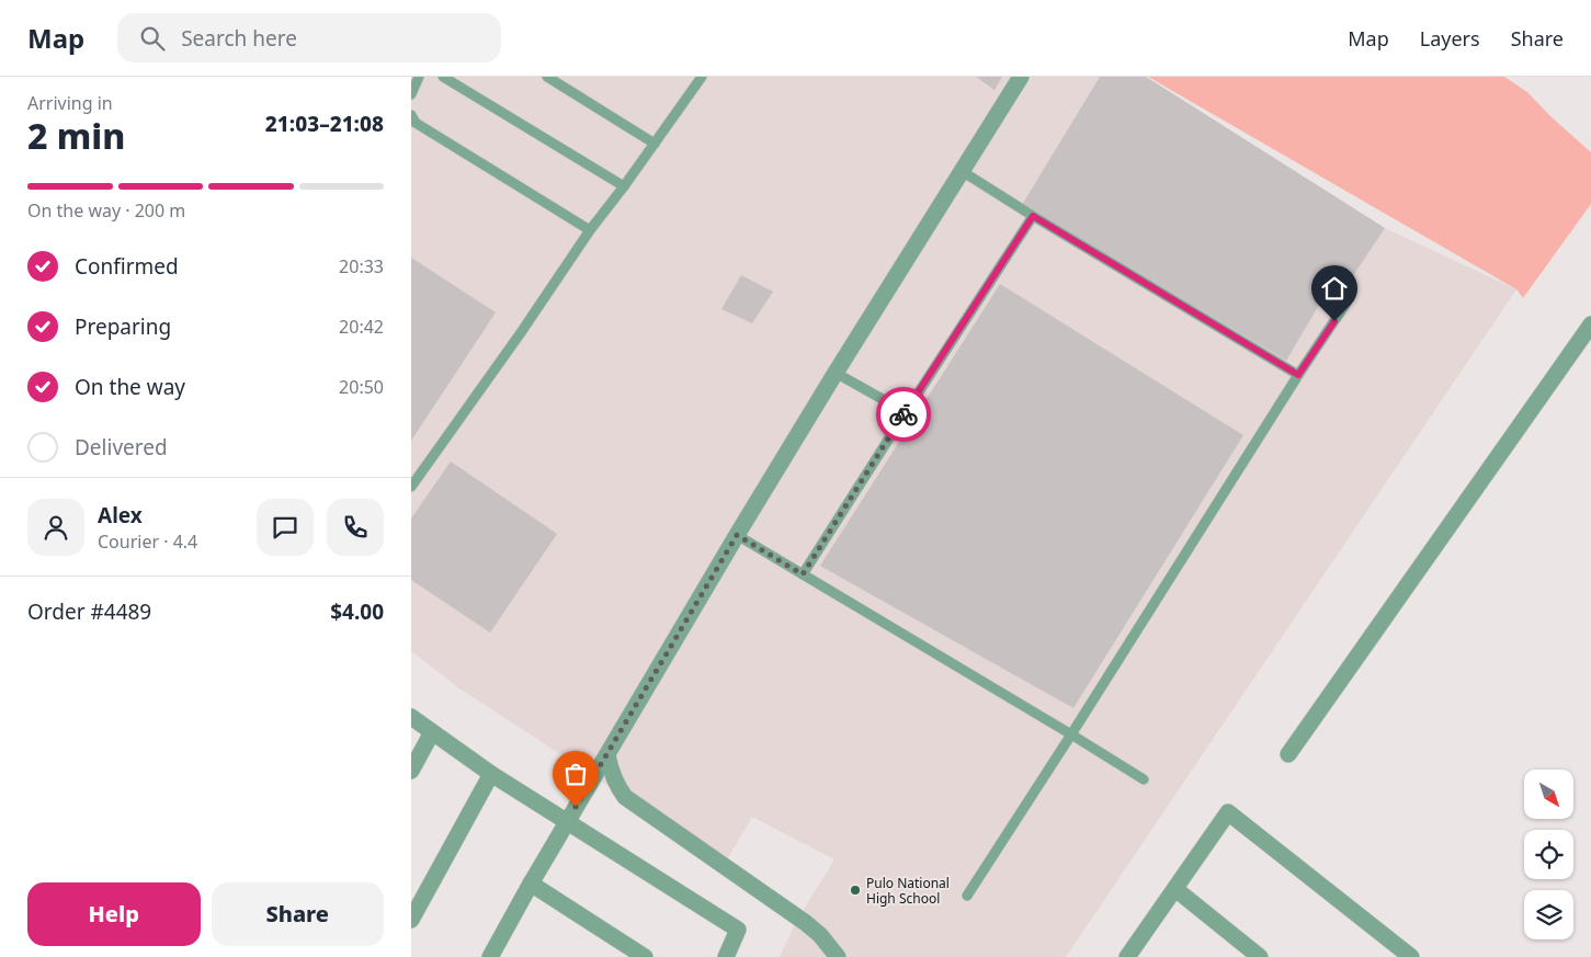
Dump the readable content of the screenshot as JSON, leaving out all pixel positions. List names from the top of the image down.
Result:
{
  "places": ["Pulo National High School"],
  "north": "bottom right",
  "page": {
    "header": "Map",
    "search": "Search here",
    "nav": ["Map", "Layers", "Share"],
    "heading": ["2 min", "Arriving in", "21:03–21:08"],
    "panel": [
      "Alex",
      "Courier · 4.4",
      "Order #4489",
      "$4.00"
    ],
    "bar": "On the way · 200 m",
    "list": [
      ["Confirmed", "20:33"],
      ["Preparing", "20:42"],
      ["On the way", "20:50"],
      "Delivered"
    ],
    "buttons": ["Help", "Share"]
  }
}
